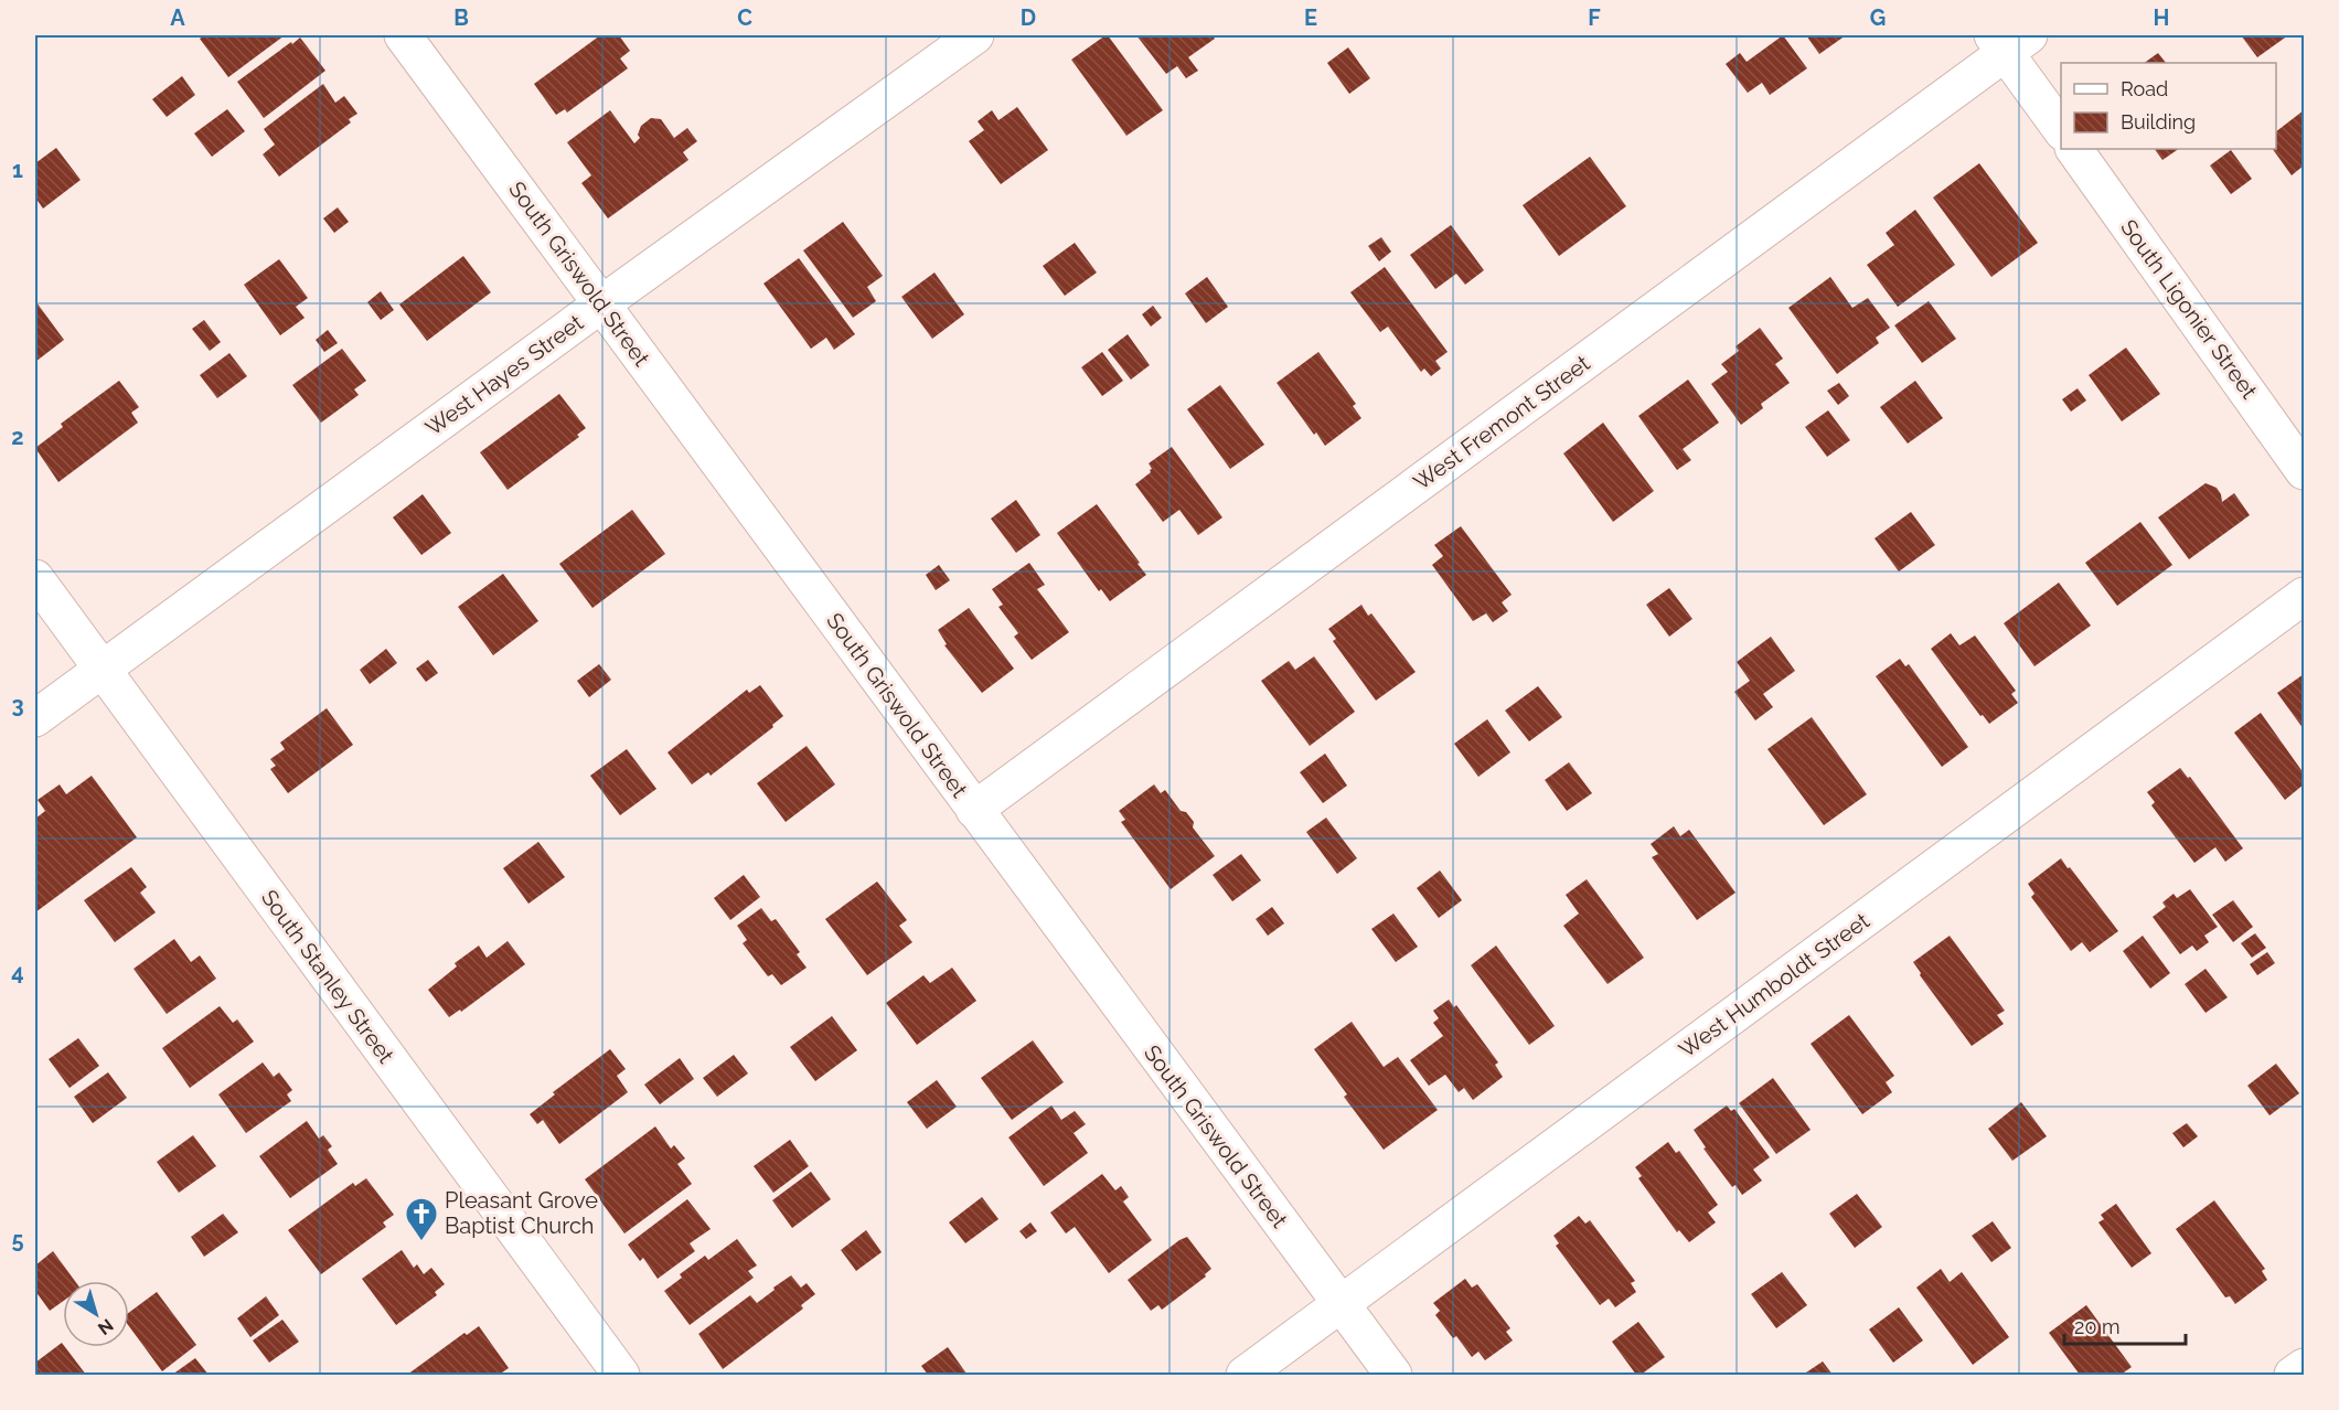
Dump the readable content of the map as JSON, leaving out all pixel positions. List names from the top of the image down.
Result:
{
  "streets": {
    "street": [
      "South Griswold Street",
      "South Ligonier Street",
      "West Hayes Street",
      "West Fremont Street",
      "South Stanley Street",
      "West Humboldt Street"
    ]
  },
  "crossings": [
    ["South Griswold Street", "West Hayes Street"],
    ["South Griswold Street", "West Fremont Street"],
    ["South Griswold Street", "West Humboldt Street"],
    ["West Hayes Street", "South Stanley Street"]
  ],
  "places": {
    "church": ["Pleasant Grove Baptist Church"]
  },
  "legend": ["Road", "Building"],
  "scale_bar": "20 m",
  "north": "bottom right",
  "grid": {
    "columns": [
      "A",
      "B",
      "C",
      "D",
      "E",
      "F",
      "G",
      "H"
    ],
    "rows": [
      "1",
      "2",
      "3",
      "4",
      "5"
    ]
  }
}
